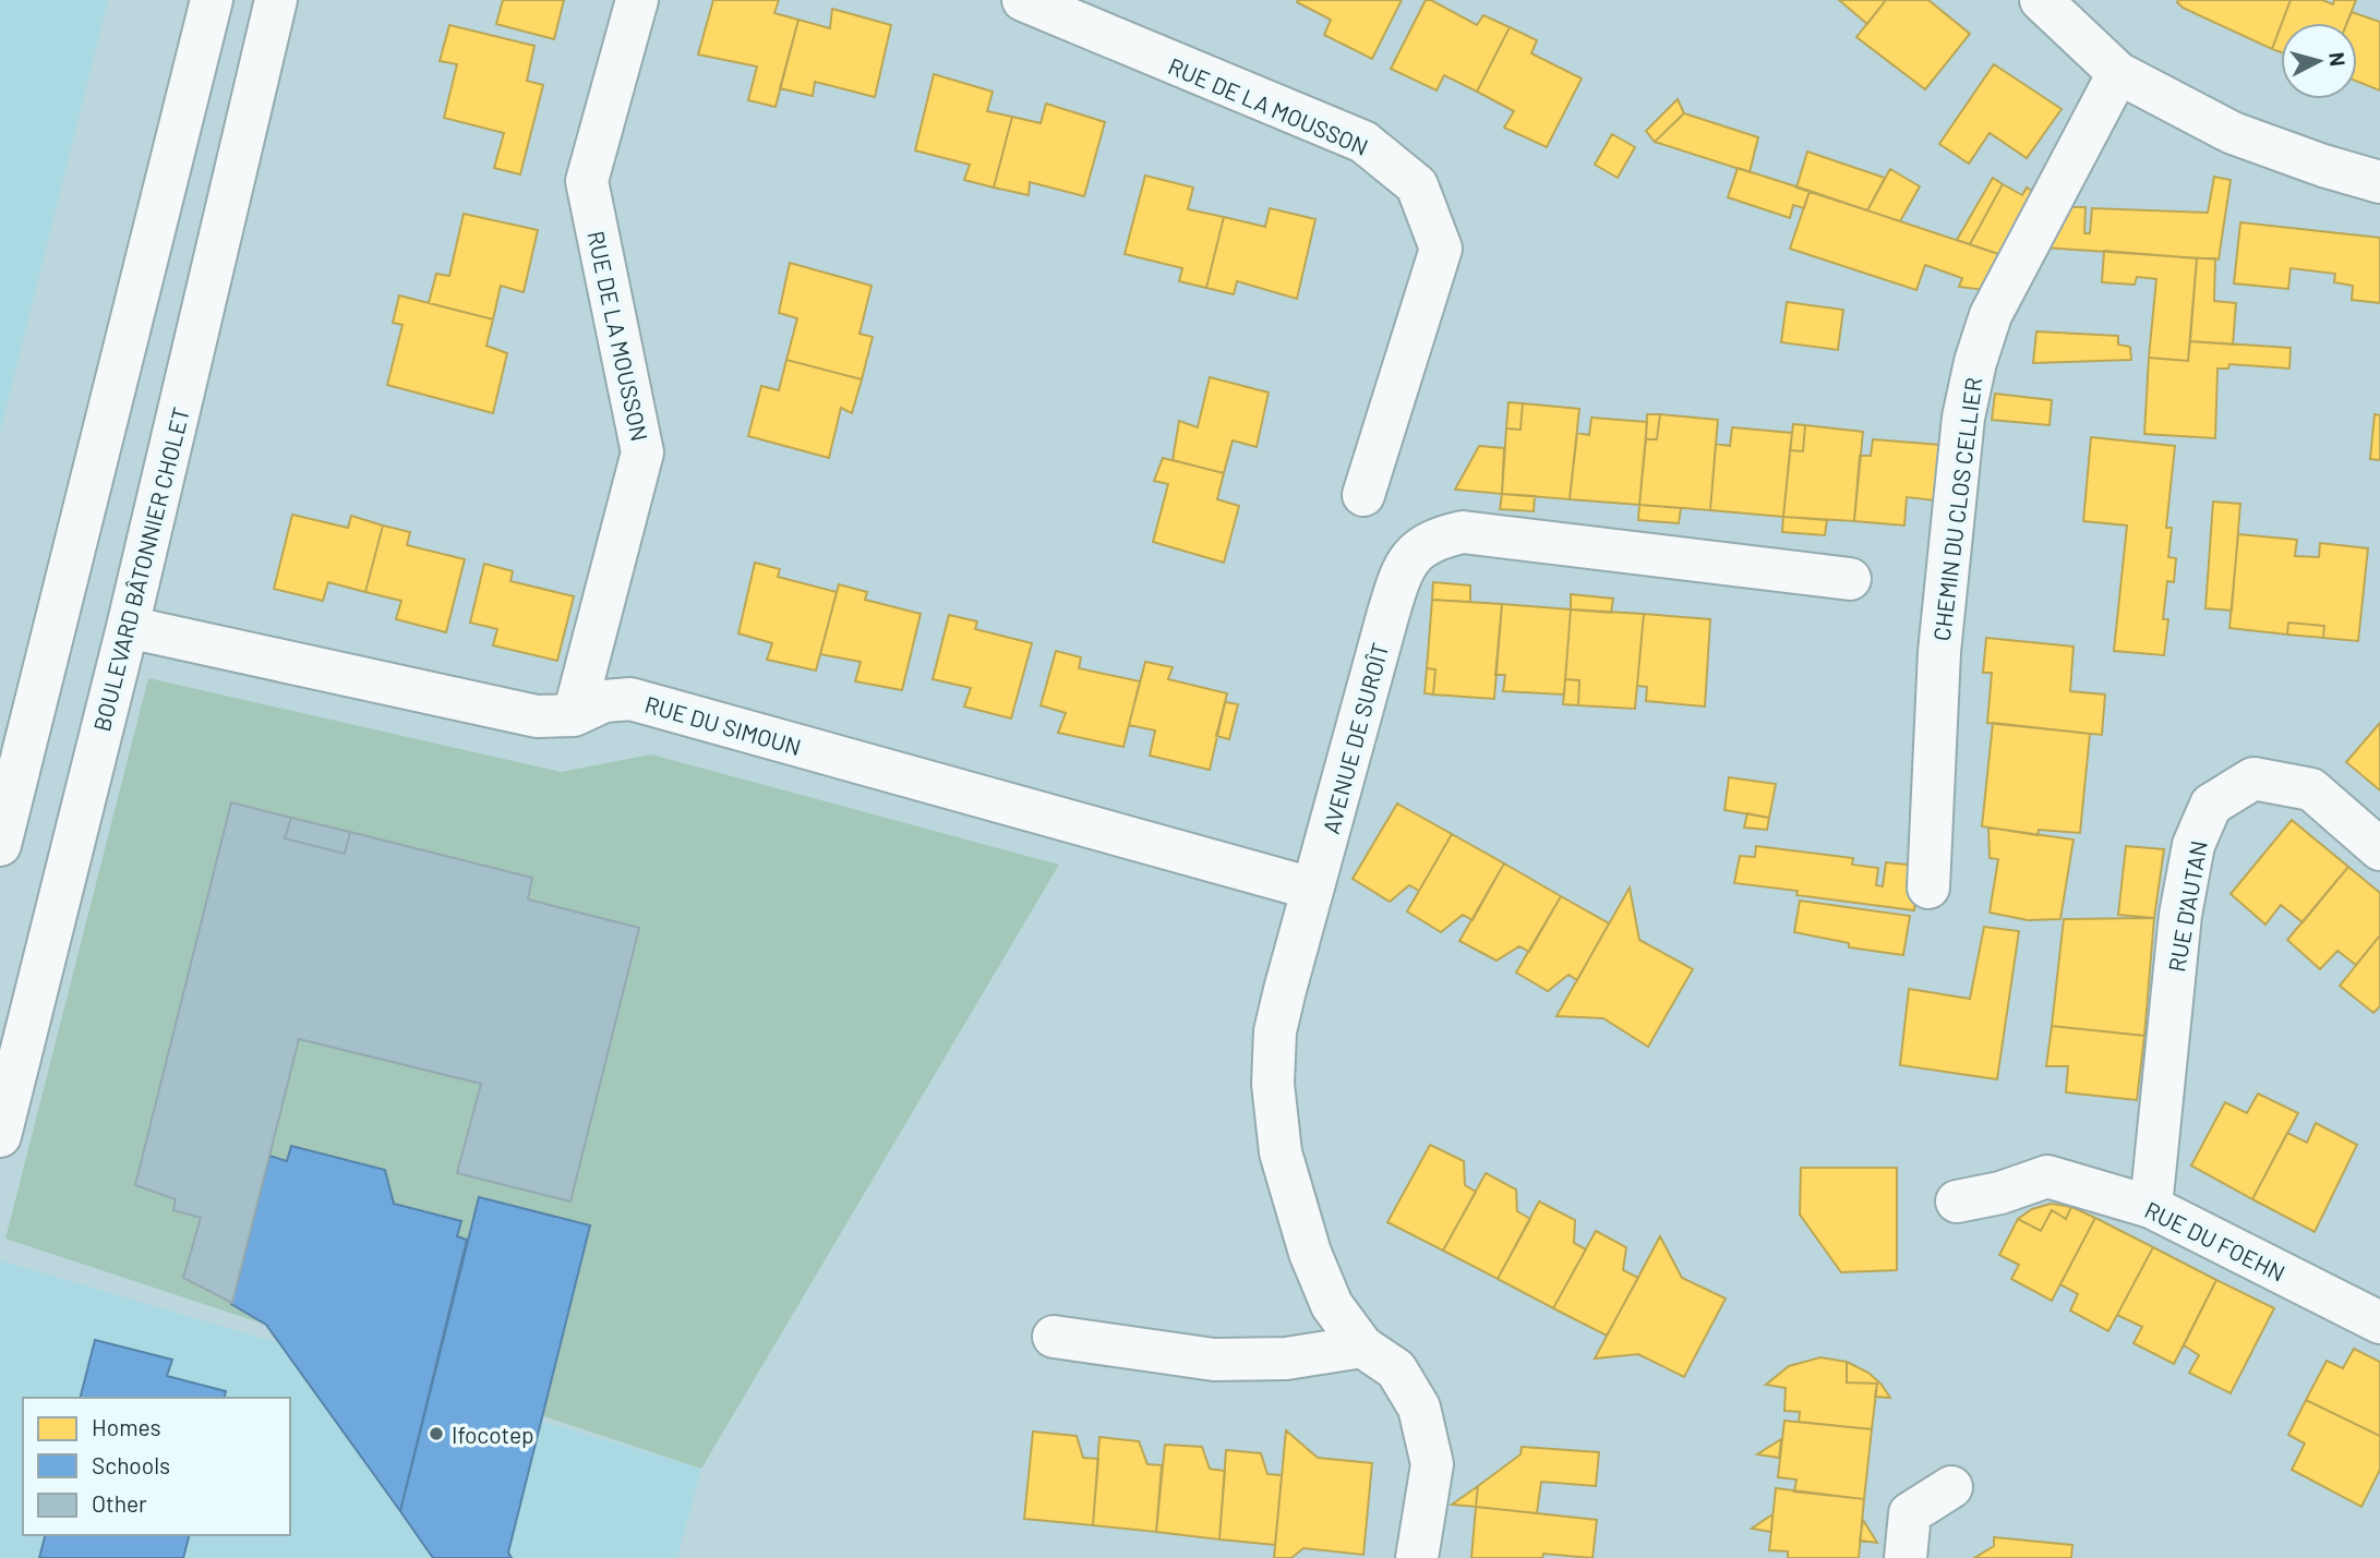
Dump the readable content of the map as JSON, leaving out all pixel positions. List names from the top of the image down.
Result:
{
  "streets": {
    "street": [
      "RUE DE LA MOUSSON",
      "CHEMIN DU CLOS CELLIER",
      "BOULEVARD BÂTONNIER CHOLET",
      "RUE DU SIMOUN",
      "AVENUE DE SUROÎT",
      "RUE D'AUTAN",
      "RUE DU FOEHN"
    ]
  },
  "crossings": [
    ["RUE DE LA MOUSSON", "RUE DU SIMOUN"],
    ["BOULEVARD BÂTONNIER CHOLET", "RUE DU SIMOUN"],
    ["RUE DU SIMOUN", "AVENUE DE SUROÎT"],
    ["RUE D'AUTAN", "RUE DU FOEHN"]
  ],
  "places": ["Ifocotep"],
  "legend": ["Homes", "Schools", "Other"],
  "north": "right"
}
